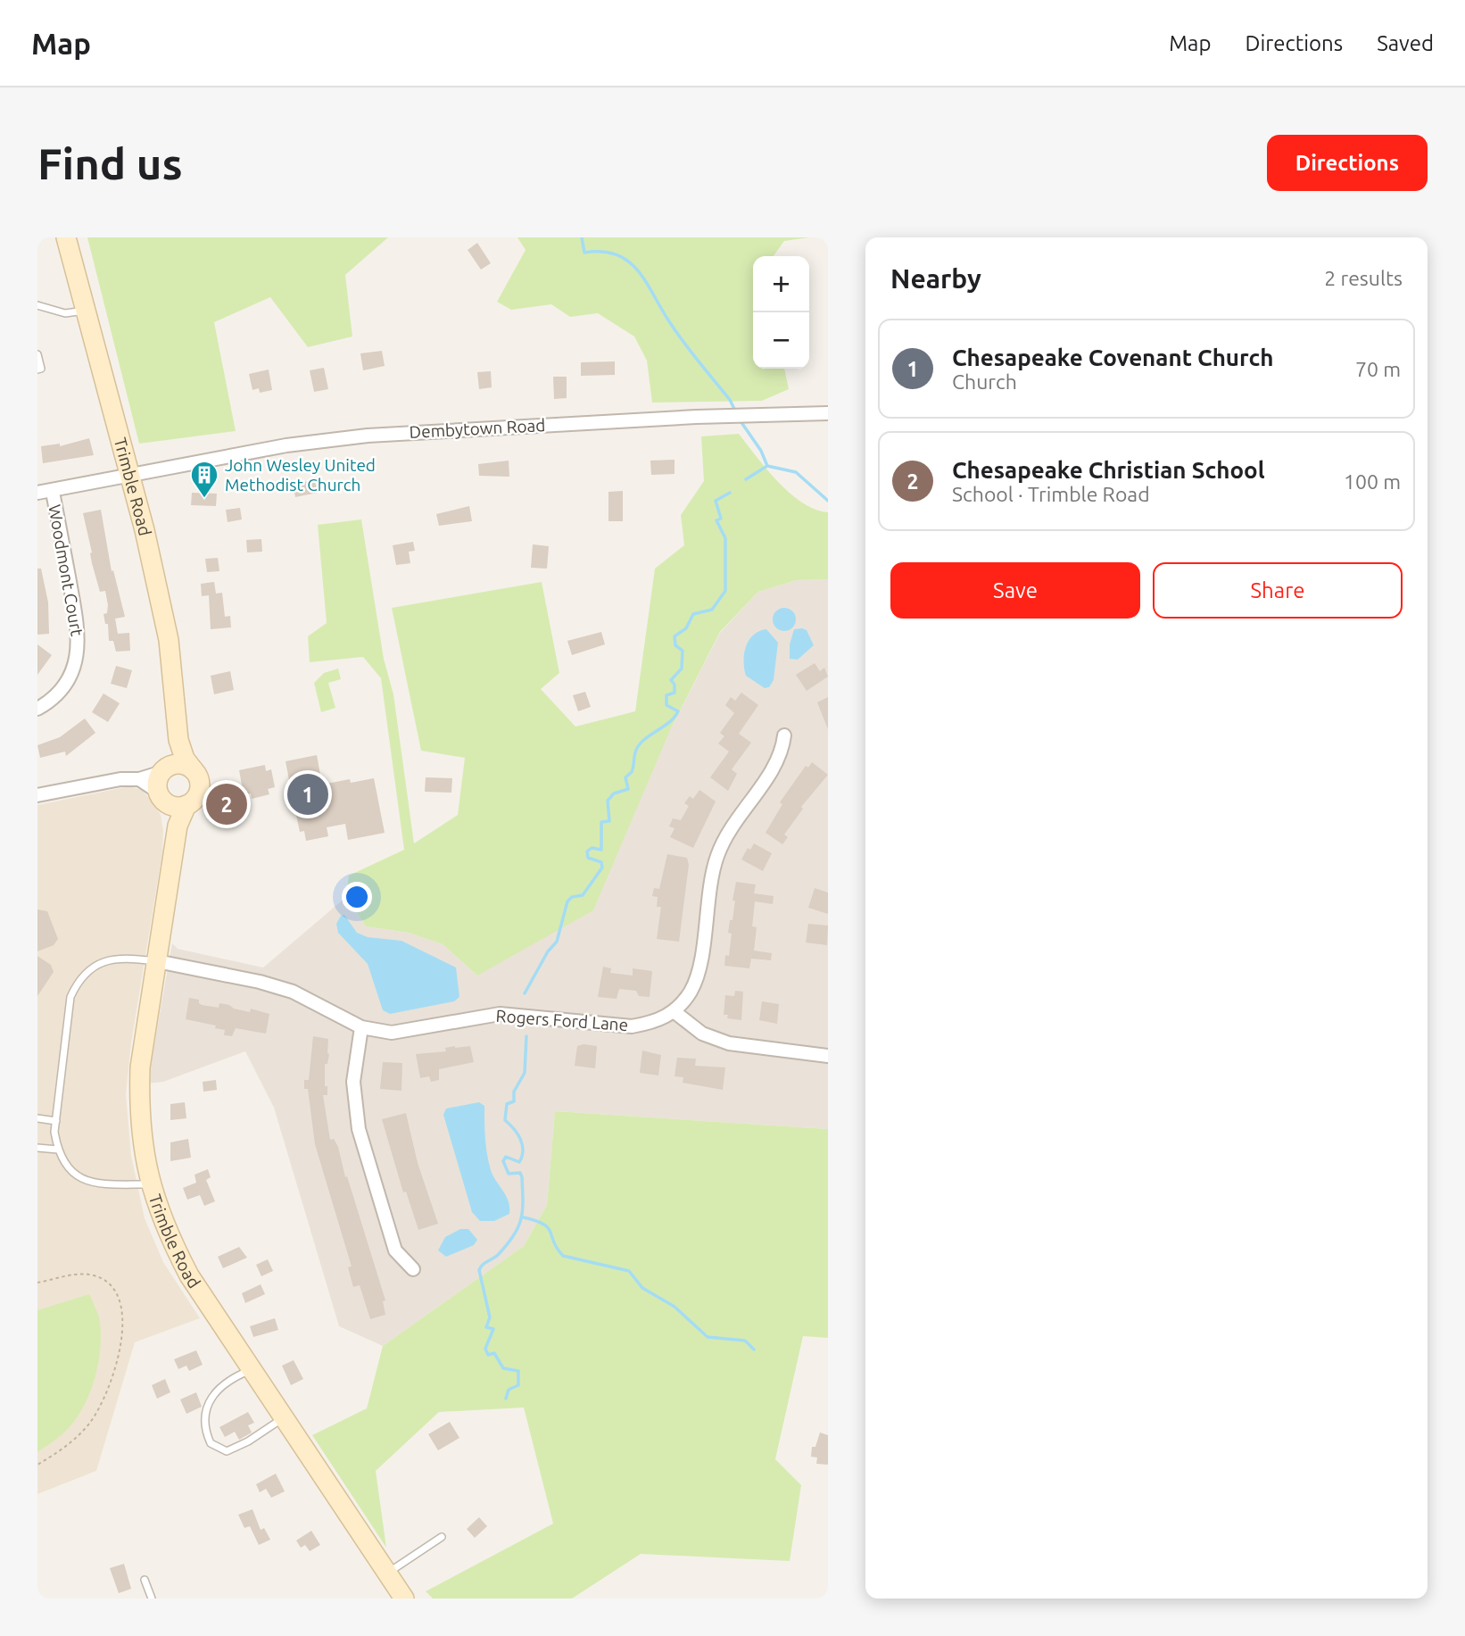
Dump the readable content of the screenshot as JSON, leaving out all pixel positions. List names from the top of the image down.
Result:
{
  "streets": {
    "street": [
      "Dembytown Road",
      "Trimble Road",
      "Woodmont Court",
      "Rogers Ford Lane"
    ]
  },
  "crossings": [
    ["Dembytown Road", "Trimble Road"],
    ["Dembytown Road", "Woodmont Court"],
    ["Trimble Road", "Rogers Ford Lane"]
  ],
  "places": {
    "building": ["John Wesley United Methodist Church"]
  },
  "page": {
    "header": "Map",
    "nav": ["Map", "Directions", "Saved"],
    "buttons": [
      "Directions",
      ["Save", "Share"]
    ],
    "title": "Find us",
    "heading": ["Nearby", "2 results"],
    "map_buttons": ["+", "−"],
    "list": [
      {
        "mark": "1",
        "name": "Chesapeake Covenant Church",
        "note": "Church",
        "value": "70 m"
      },
      {
        "mark": "2",
        "name": "Chesapeake Christian School",
        "note": "School · Trimble Road",
        "value": "100 m"
      }
    ],
    "pins": ["1", "2"]
  }
}
